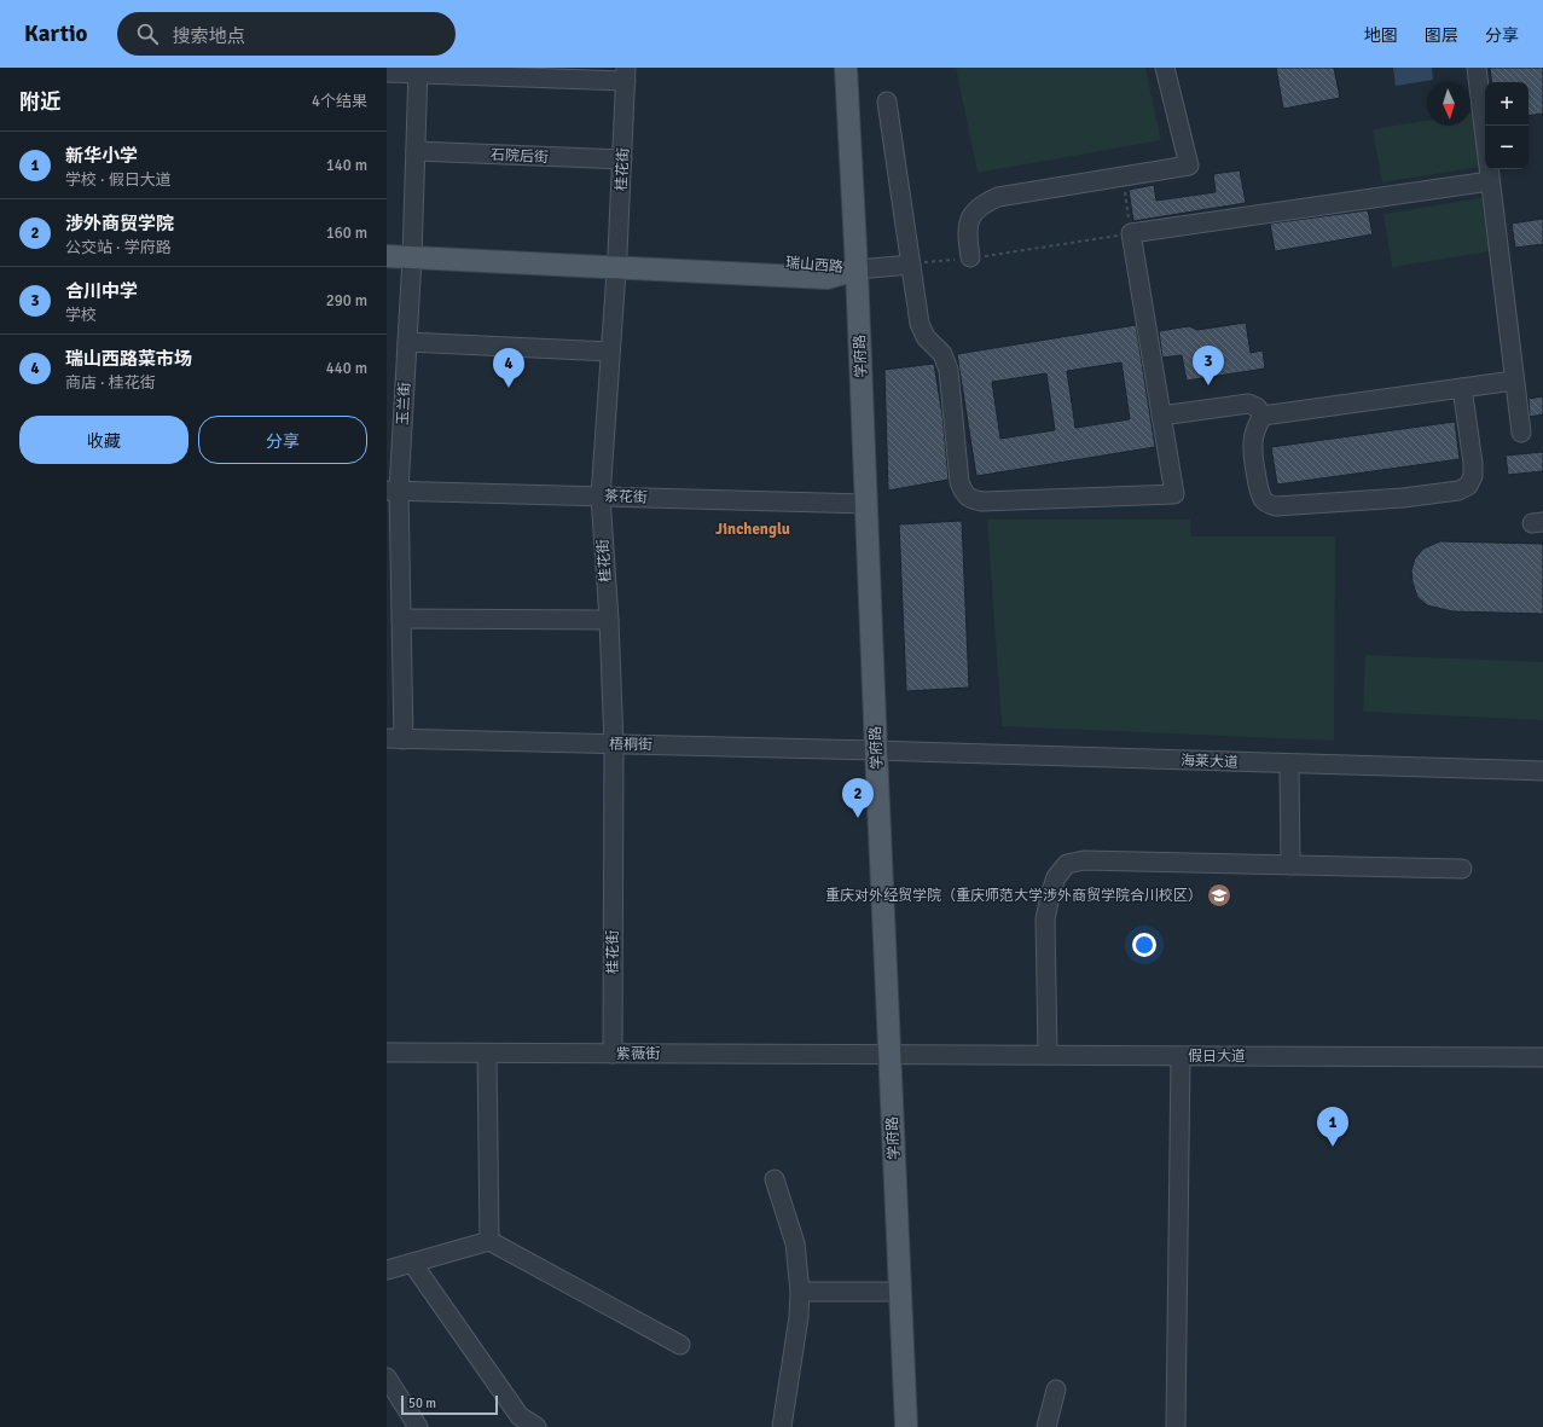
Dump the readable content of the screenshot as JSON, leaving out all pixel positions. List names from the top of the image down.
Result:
{
  "streets": {
    "main road": ["瑞山西路", "学府路"],
    "street": [
      "石院后街",
      "桂花街",
      "玉兰街",
      "茶花街",
      "梧桐街",
      "海莱大道",
      "紫薇街",
      "假日大道"
    ]
  },
  "crossings": [
    ["石院后街", "桂花街"],
    ["石院后街", "玉兰街"],
    ["桂花街", "瑞山西路"],
    ["桂花街", "茶花街"],
    ["桂花街", "梧桐街"],
    ["桂花街", "紫薇街"],
    ["瑞山西路", "学府路"],
    ["瑞山西路", "玉兰街"],
    ["学府路", "茶花街"],
    ["学府路", "梧桐街"],
    ["学府路", "海莱大道"],
    ["学府路", "紫薇街"],
    ["学府路", "假日大道"],
    ["玉兰街", "茶花街"],
    ["玉兰街", "梧桐街"],
    ["梧桐街", "海莱大道"],
    ["紫薇街", "假日大道"]
  ],
  "districts": ["Jinchenglu"],
  "places": {
    "school or university": ["重庆对外经贸学院（重庆师范大学涉外商贸学院合川校区）"]
  },
  "scale_bar": "50 m",
  "north": "bottom",
  "page": {
    "header": "Kartio",
    "search": "搜索地点",
    "nav": ["地图", "图层", "分享"],
    "heading": ["附近", "4个结果"],
    "map_buttons": ["+", "−"],
    "list": [
      {
        "mark": "1",
        "name": "新华小学",
        "note": "学校 · 假日大道",
        "value": "140 m"
      },
      {
        "mark": "2",
        "name": "涉外商贸学院",
        "note": "公交站 · 学府路",
        "value": "160 m"
      },
      {
        "mark": "3",
        "name": "合川中学",
        "note": "学校",
        "value": "290 m"
      },
      {
        "mark": "4",
        "name": "瑞山西路菜市场",
        "note": "商店 · 桂花街",
        "value": "440 m"
      }
    ],
    "pins": [
      "3",
      "4",
      "2",
      "1"
    ],
    "buttons": ["收藏", "分享"],
    "scale": "50 m"
  }
}
